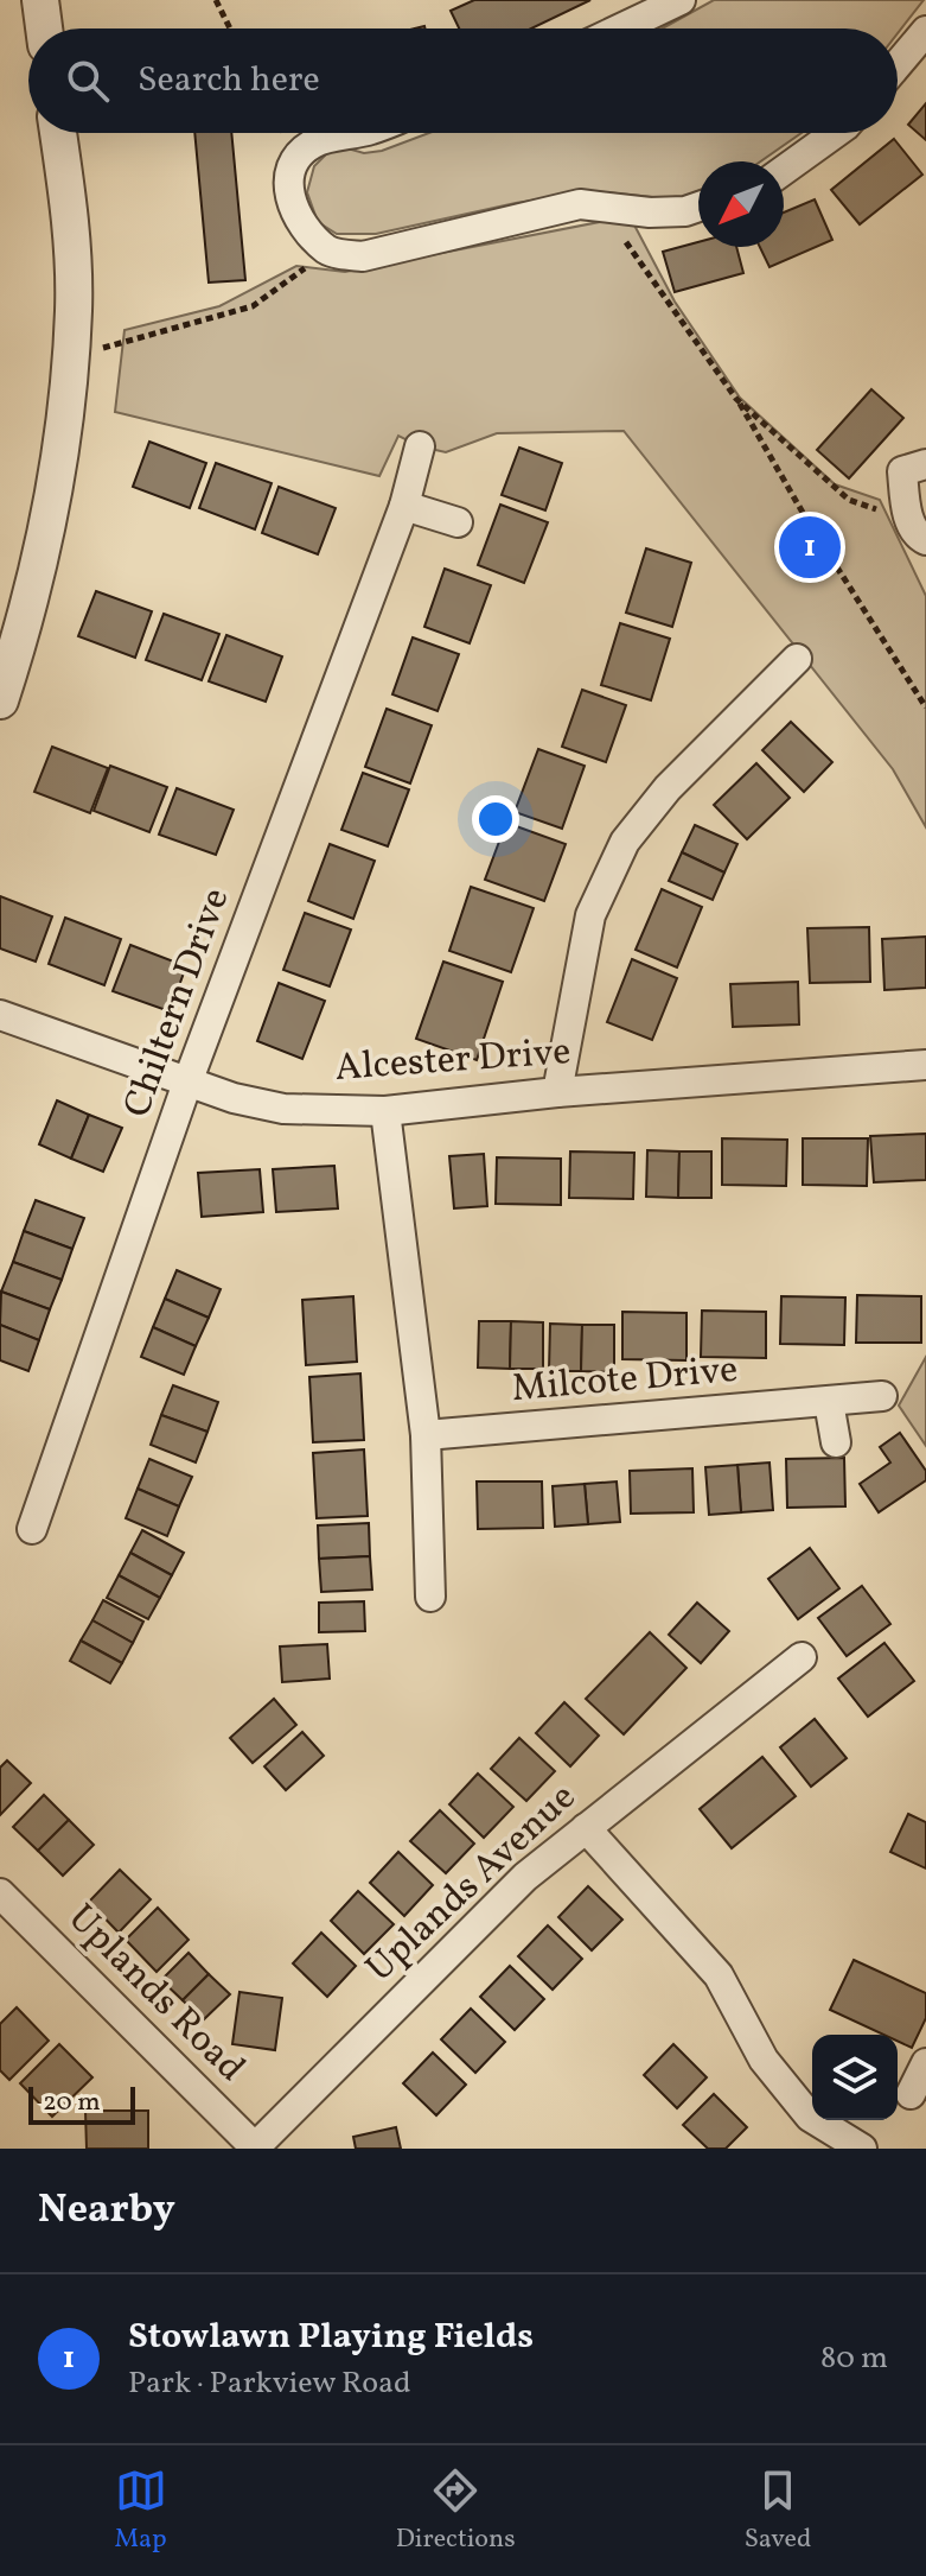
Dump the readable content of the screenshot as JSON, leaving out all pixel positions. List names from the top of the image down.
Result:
{
  "streets": {
    "street": [
      "Chiltern Drive",
      "Alcester Drive",
      "Milcote Drive",
      "Uplands Avenue",
      "Uplands Road"
    ]
  },
  "crossings": [
    ["Chiltern Drive", "Alcester Drive"],
    ["Uplands Avenue", "Uplands Road"]
  ],
  "scale_bar": "20 m",
  "north": "bottom left",
  "page": {
    "search": "Search here",
    "pins": "1",
    "scale": "20 m",
    "heading": "Nearby",
    "list": [
      {
        "mark": "1",
        "name": "Stowlawn Playing Fields",
        "note": "Park · Parkview Road",
        "value": "80 m"
      }
    ],
    "nav": ["Map", "Directions", "Saved"]
  }
}
